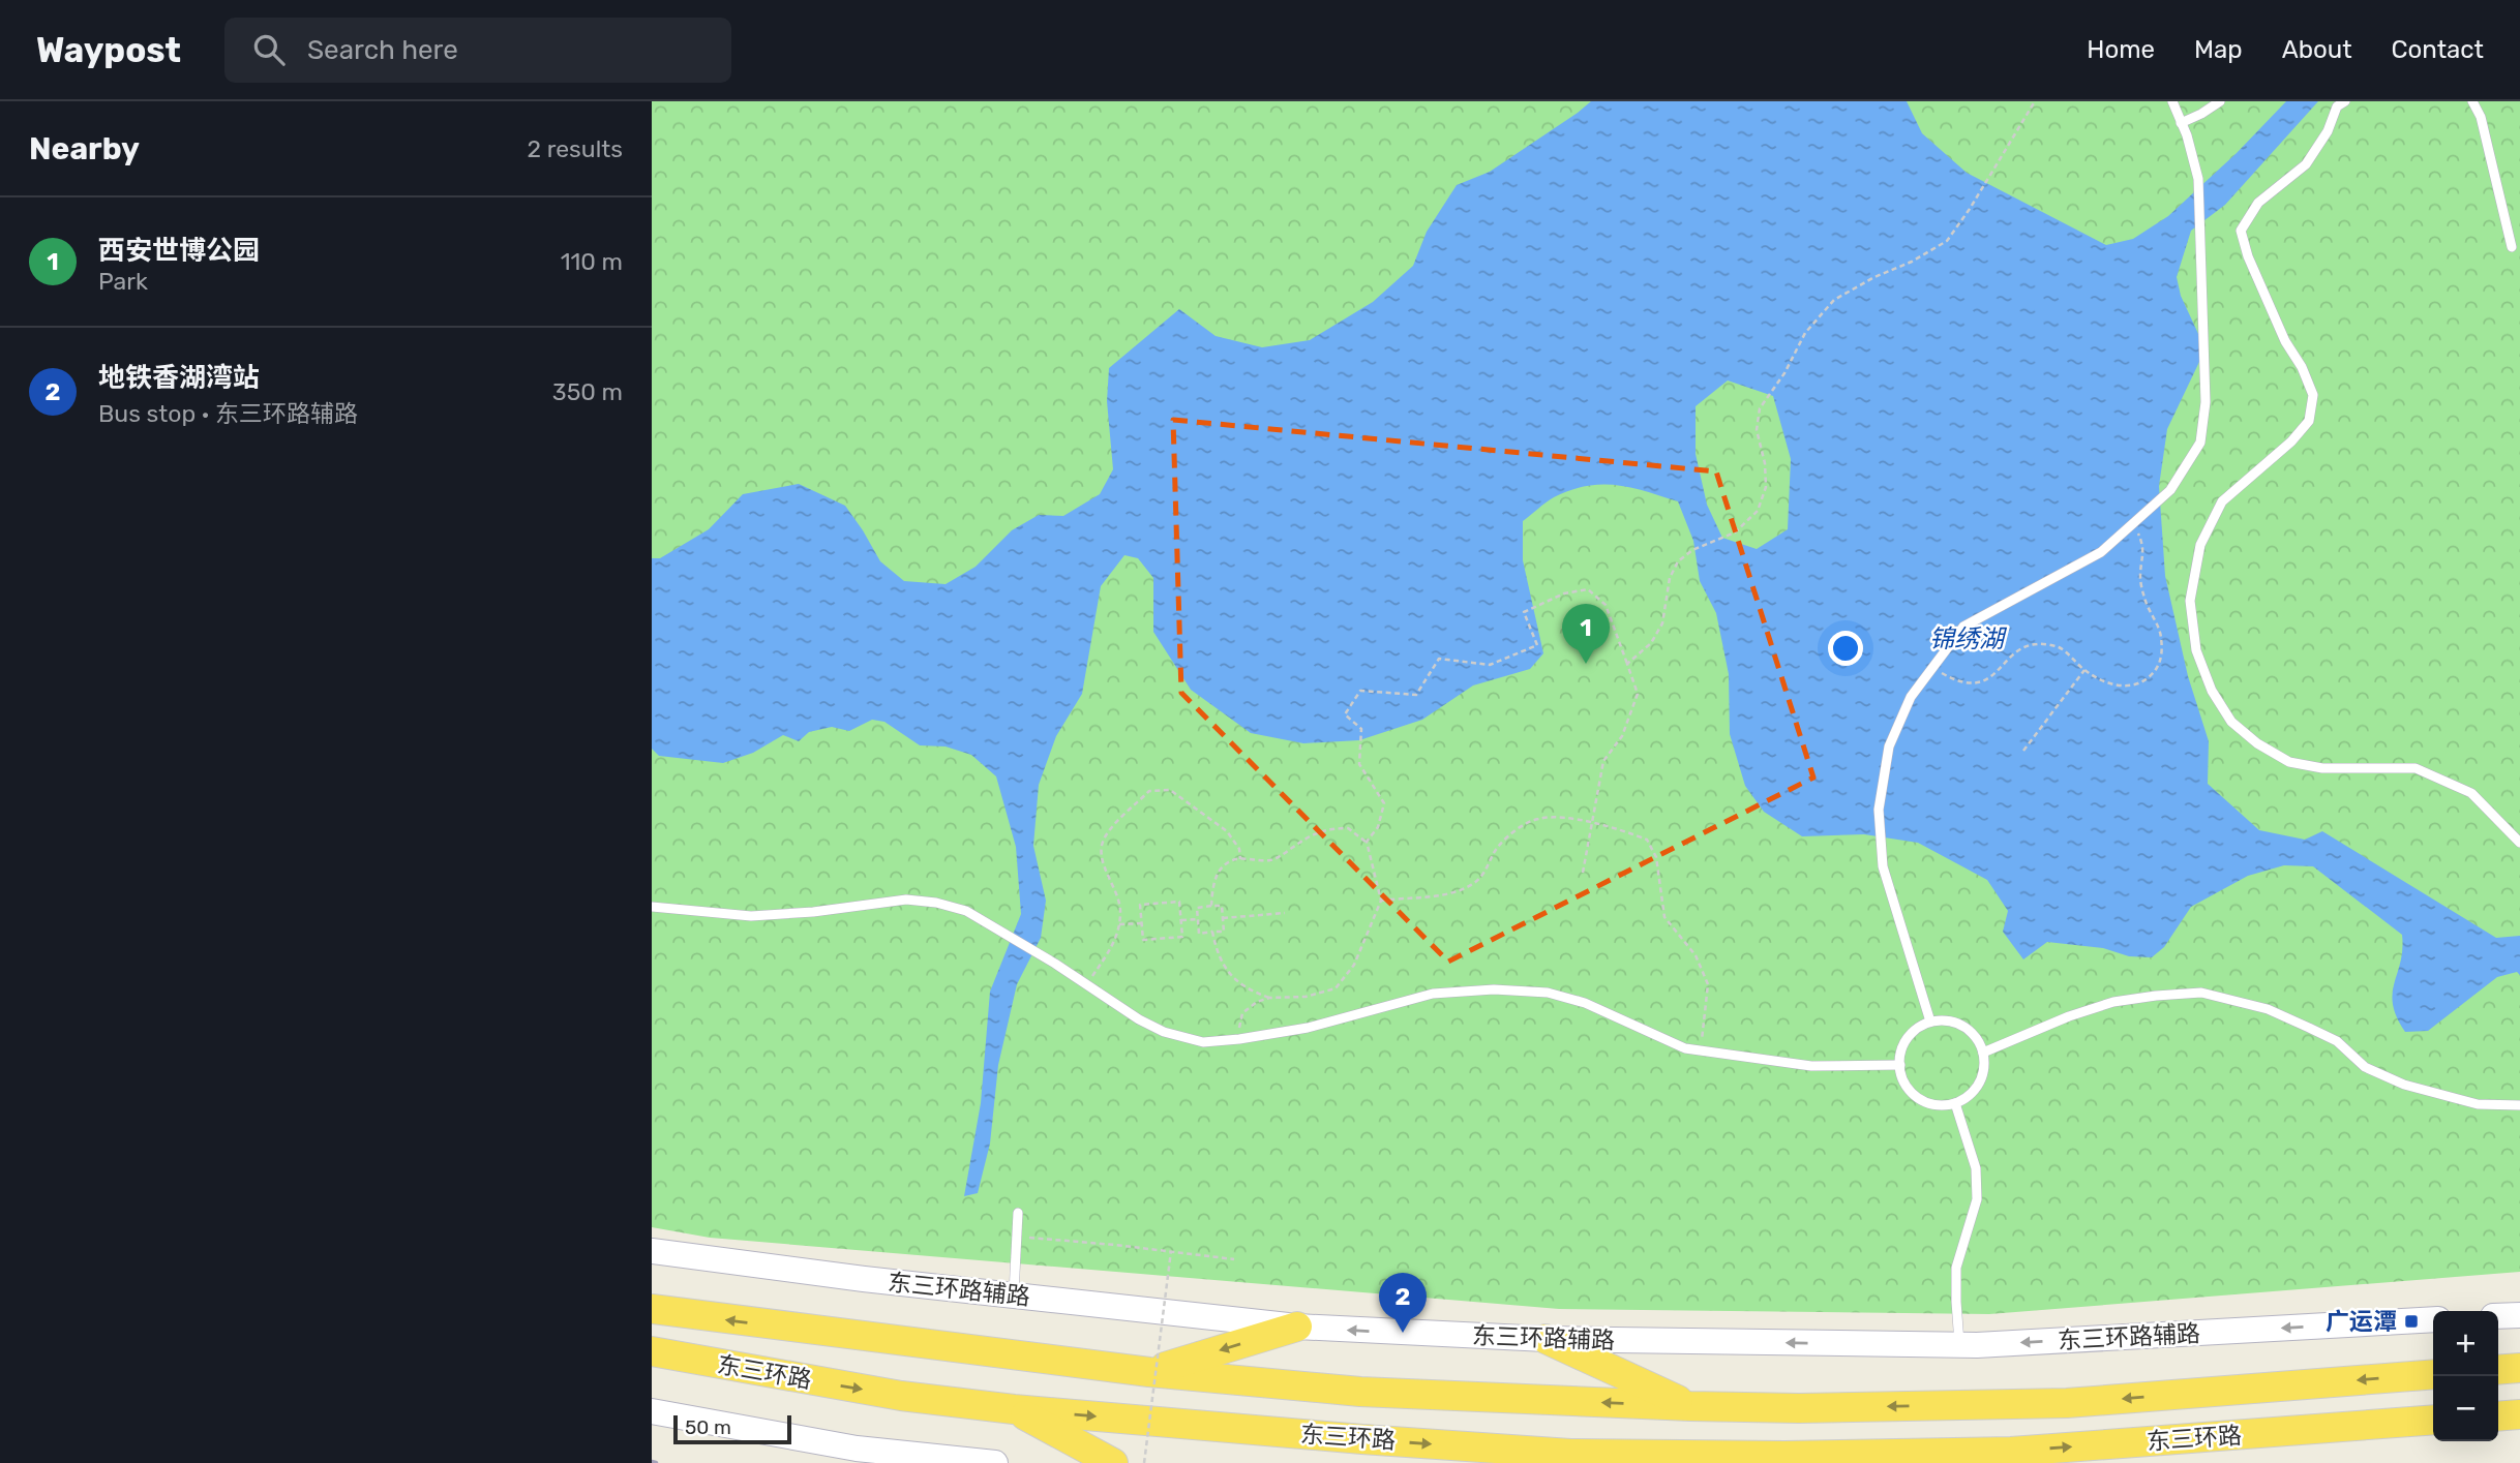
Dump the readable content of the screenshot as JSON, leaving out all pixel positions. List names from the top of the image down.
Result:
{
  "streets": {
    "highway": ["东三环路"],
    "main road": ["东三环路辅路"]
  },
  "one_way": ["东三环路辅路"],
  "water": ["锦绣湖"],
  "places": {
    "transit": ["广运潭"]
  },
  "scale_bar": "50 m",
  "page": {
    "header": "Waypost",
    "search": "Search here",
    "nav": [
      "Home",
      "Map",
      "About",
      "Contact"
    ],
    "heading": ["Nearby", "2 results"],
    "list": [
      {
        "mark": "1",
        "name": "西安世博公园",
        "note": "Park",
        "value": "110 m"
      },
      {
        "mark": "2",
        "name": "地铁香湖湾站",
        "note": "Bus stop · 东三环路辅路",
        "value": "350 m"
      }
    ],
    "pins": ["1", "2"],
    "map_buttons": ["+", "−"],
    "scale": "50 m"
  }
}
